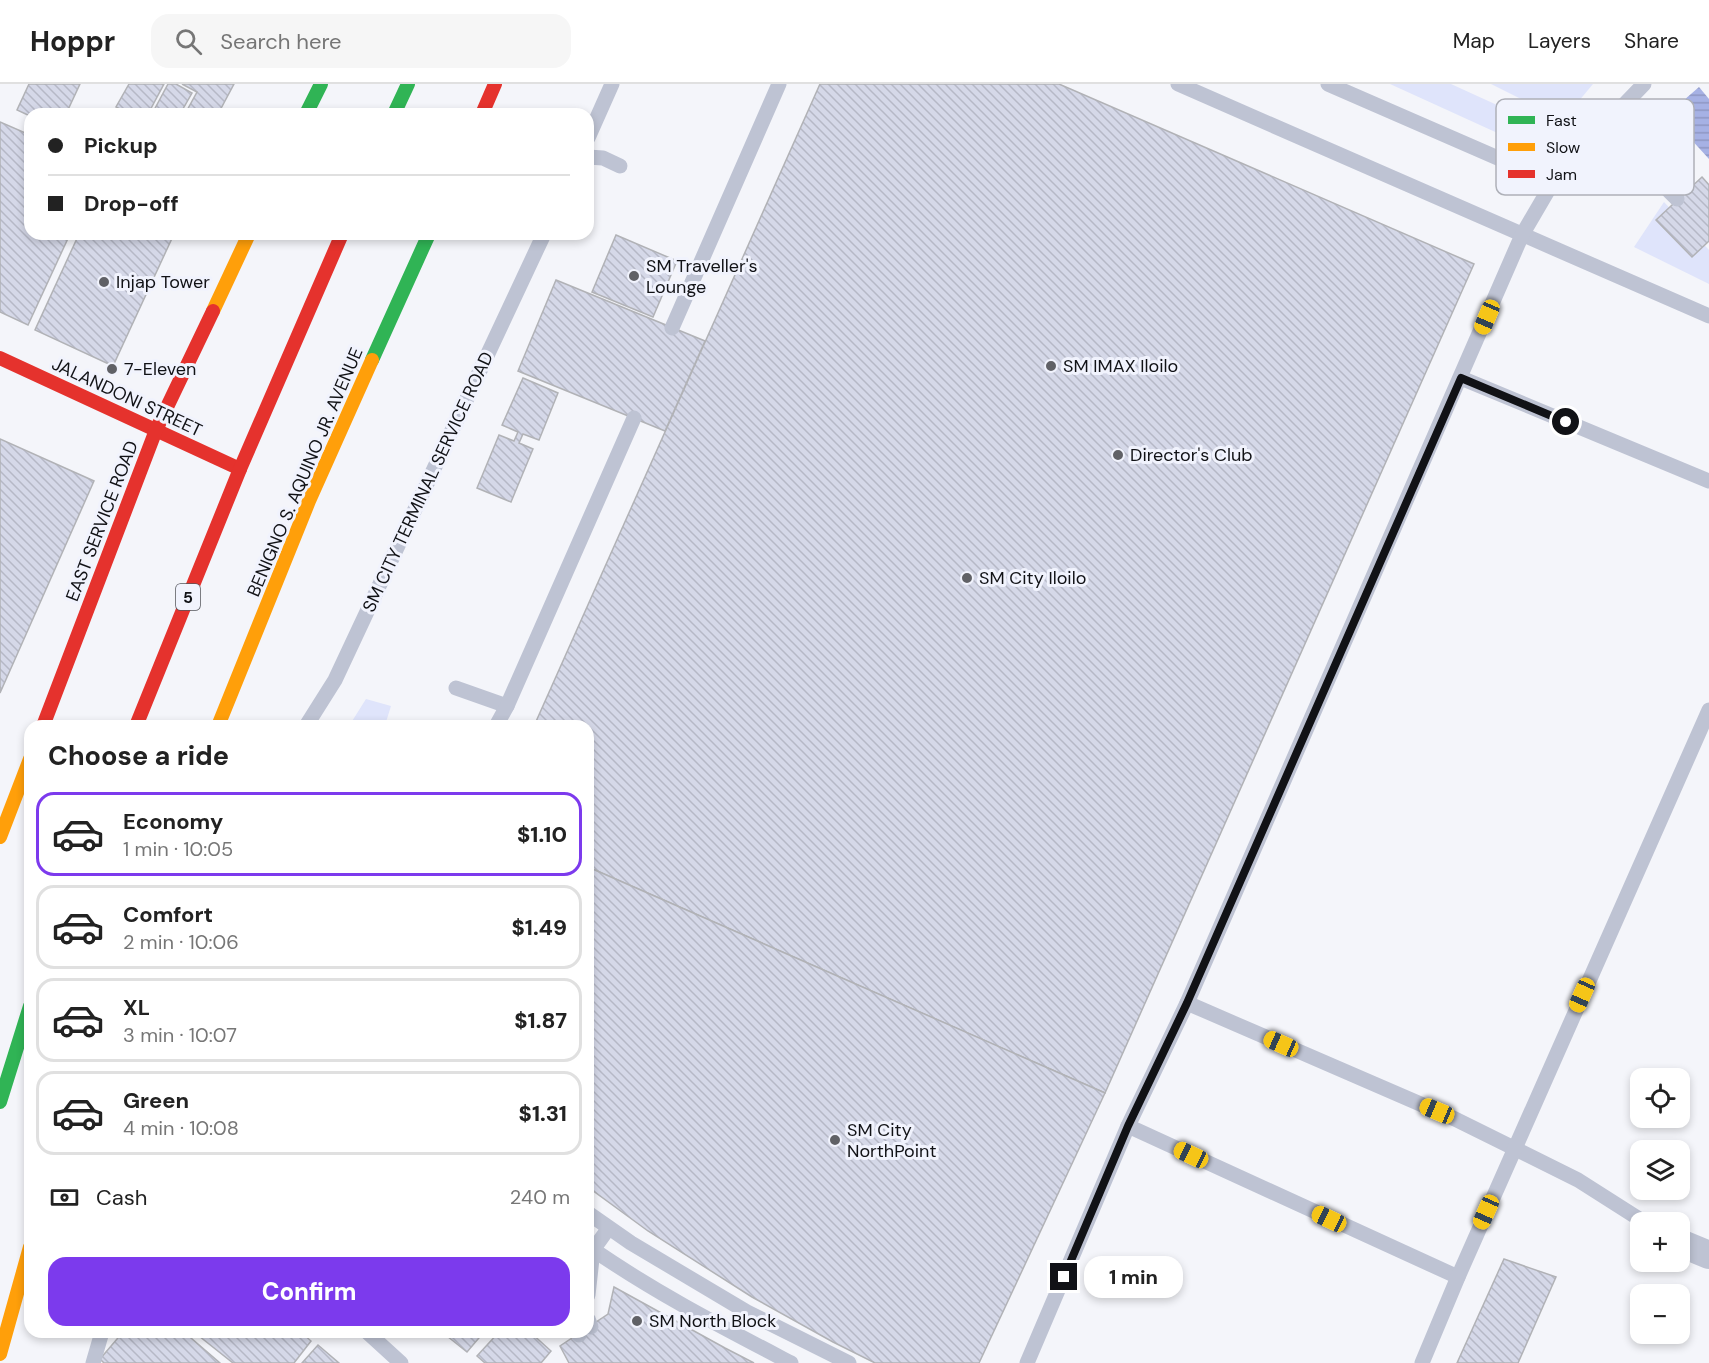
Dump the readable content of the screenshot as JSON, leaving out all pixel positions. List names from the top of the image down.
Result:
{
  "streets": {
    "main road": [
      "JALANDONI STREET",
      "BENIGNO S. AQUINO JR. AVENUE",
      "EAST SERVICE ROAD",
      "5"
    ],
    "lane": ["SM CITY TERMINAL SERVICE ROAD"]
  },
  "crossings": [
    ["JALANDONI STREET", "EAST SERVICE ROAD"],
    ["JALANDONI STREET", "5"]
  ],
  "places": [
    "SM Traveller's Lounge",
    "Injap Tower",
    "SM IMAX Iloilo",
    "7-Eleven",
    "Director's Club",
    "SM City Iloilo",
    "SM City NorthPoint",
    "SM North Block"
  ],
  "legend": ["Fast", "Slow", "Jam"],
  "page": {
    "header": "Hoppr",
    "search": "Search here",
    "nav": ["Map", "Layers", "Share"],
    "banner": ["Pickup", "Drop-off"],
    "heading": "Choose a ride",
    "list": [
      {
        "name": "Economy",
        "note": "1 min · 10:05",
        "value": "$1.10"
      },
      {
        "name": "Comfort",
        "note": "2 min · 10:06",
        "value": "$1.49"
      },
      {
        "name": "XL",
        "note": "3 min · 10:07",
        "value": "$1.87"
      },
      {
        "name": "Green",
        "note": "4 min · 10:08",
        "value": "$1.31"
      }
    ],
    "map_buttons": ["+", "−"],
    "pay": ["Cash", "240 m"],
    "buttons": "Confirm",
    "bubble": "1 min"
  }
}
